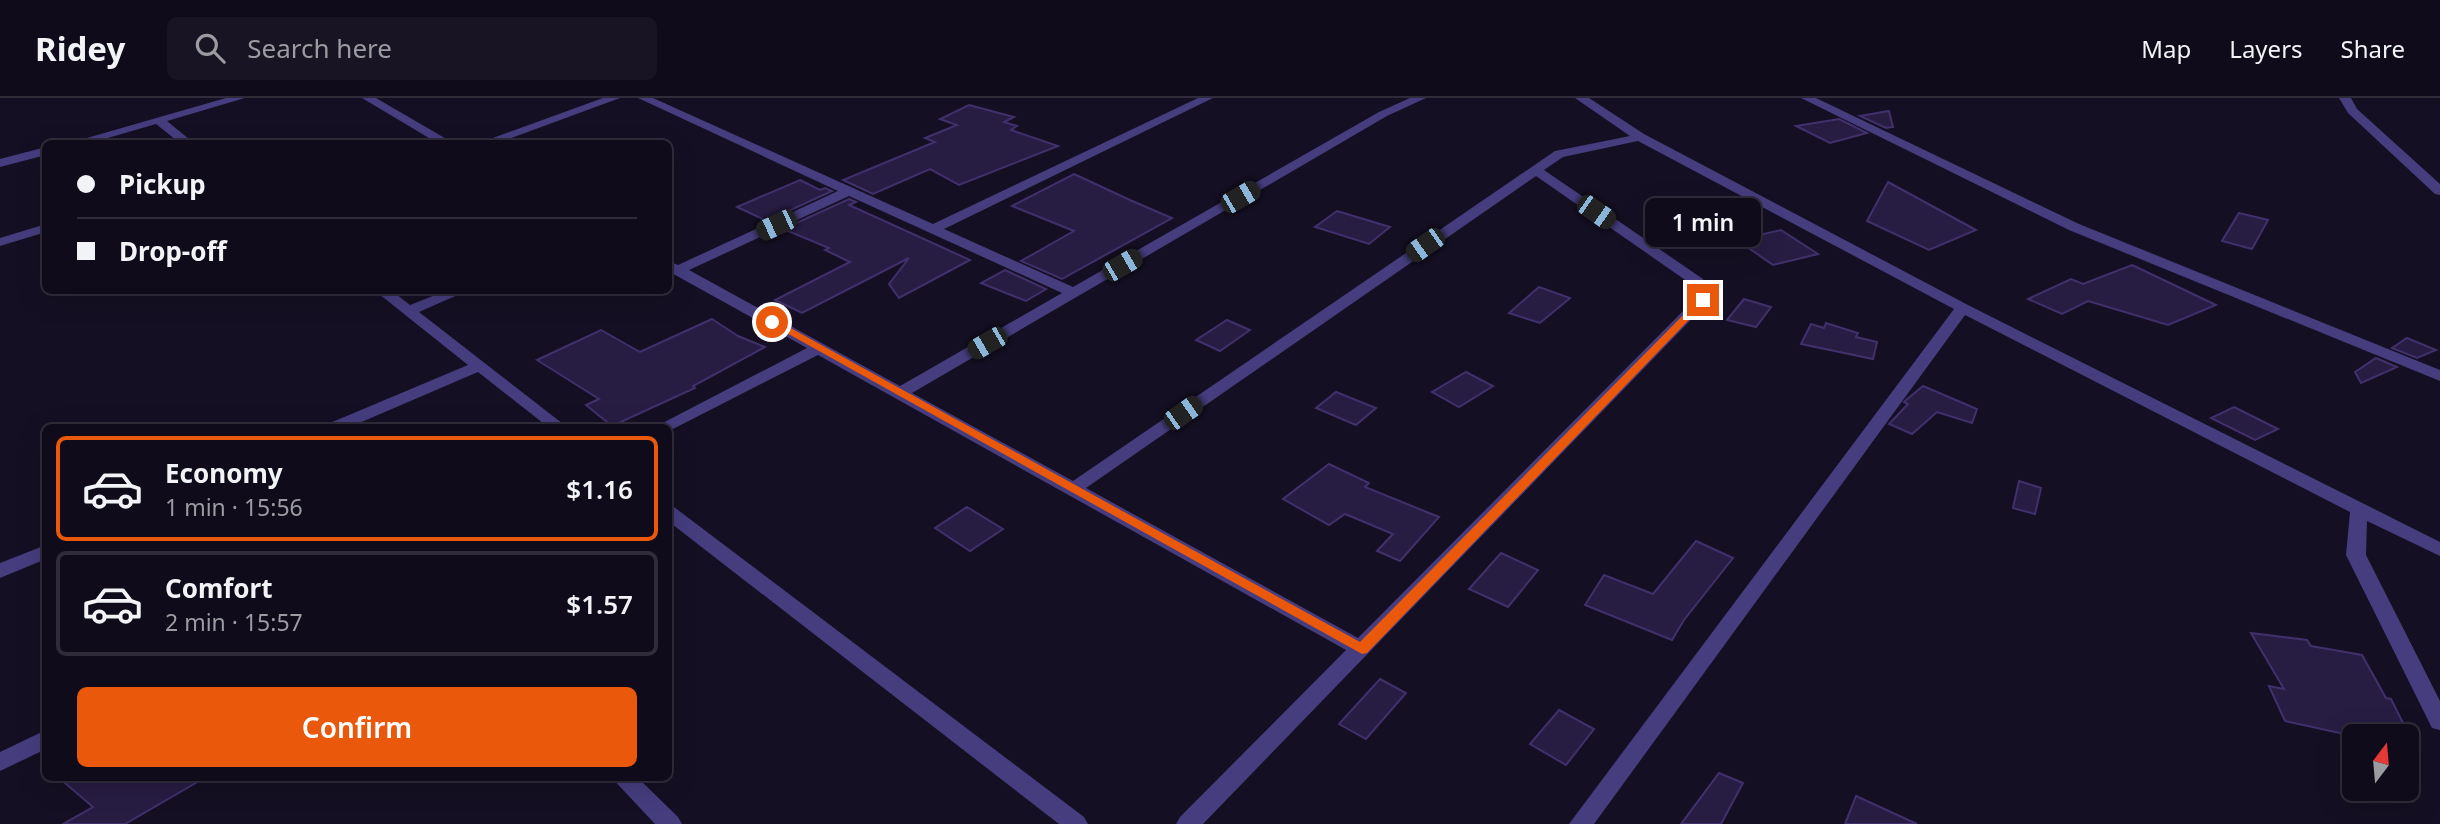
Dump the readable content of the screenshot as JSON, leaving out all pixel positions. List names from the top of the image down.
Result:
{
  "north": "top",
  "page": {
    "header": "Ridey",
    "search": "Search here",
    "nav": ["Map", "Layers", "Share"],
    "banner": ["Pickup", "Drop-off"],
    "bubble": "1 min",
    "list": [
      {
        "name": "Economy",
        "note": "1 min · 15:56",
        "value": "$1.16"
      },
      {
        "name": "Comfort",
        "note": "2 min · 15:57",
        "value": "$1.57"
      }
    ],
    "buttons": "Confirm"
  }
}
